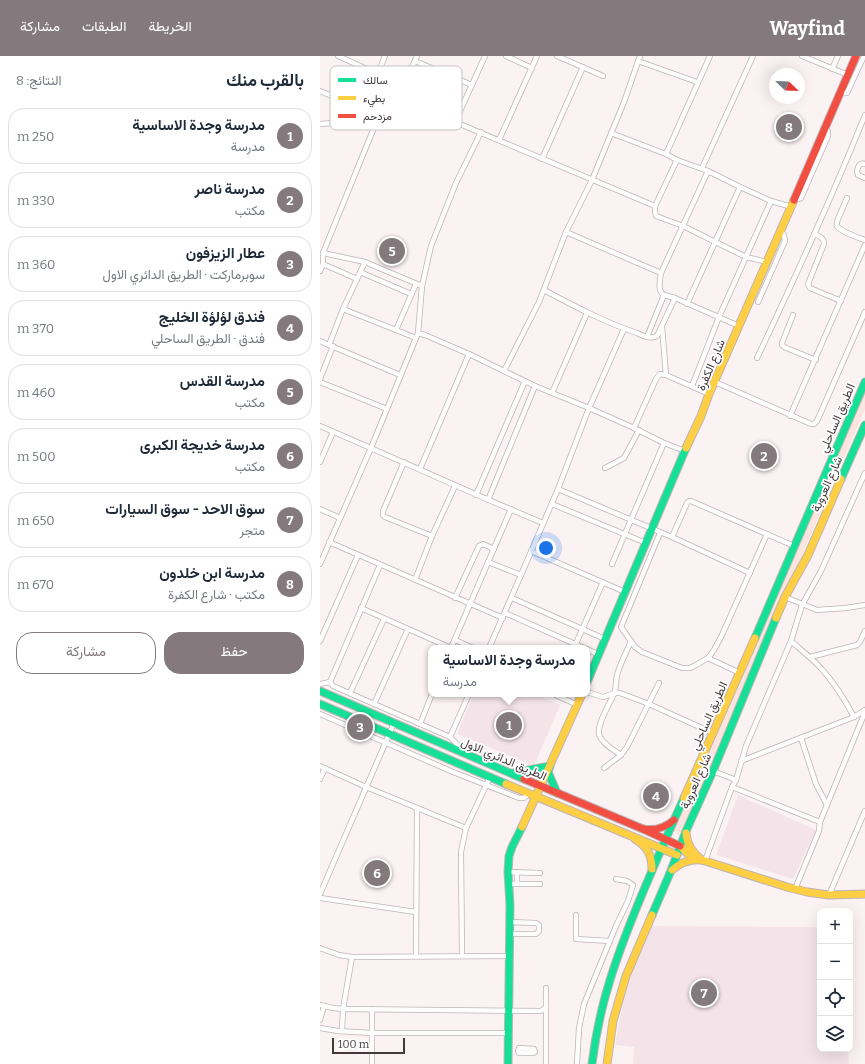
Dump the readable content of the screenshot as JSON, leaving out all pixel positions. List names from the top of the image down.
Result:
{
  "streets": {
    "main road": [
      "شارع الكفرة",
      "الطريق الساحلي",
      "شارع العروبة",
      "الطريق الدائري الاول"
    ]
  },
  "crossings": [
    ["الطريق الساحلي", "الطريق الدائري الاول"],
    ["شارع العروبة", "الطريق الدائري الاول"]
  ],
  "legend": ["سالك", "بطيء", "مزدحم"],
  "scale_bar": "100 m",
  "north": "bottom right",
  "page": {
    "header": "Wayfind",
    "nav": ["الخريطة", "الطبقات", "مشاركة"],
    "heading": ["بالقرب منك", "النتائج: 8"],
    "list": [
      {
        "mark": "1",
        "name": "مدرسة وجدة الاساسية",
        "note": "مدرسة",
        "value": "250 m"
      },
      {
        "mark": "2",
        "name": "مدرسة ناصر",
        "note": "مكتب",
        "value": "330 m"
      },
      {
        "mark": "3",
        "name": "عطار الزيزفون",
        "note": "سوبرماركت · الطريق الدائري الاول",
        "value": "360 m"
      },
      {
        "mark": "4",
        "name": "فندق لؤلؤة الخليج",
        "note": "فندق · الطريق الساحلي",
        "value": "370 m"
      },
      {
        "mark": "5",
        "name": "مدرسة القدس",
        "note": "مكتب",
        "value": "460 m"
      },
      {
        "mark": "6",
        "name": "مدرسة خديجة الكبرى",
        "note": "مكتب",
        "value": "500 m"
      },
      {
        "mark": "7",
        "name": "سوق الاحد - سوق السيارات",
        "note": "متجر",
        "value": "650 m"
      },
      {
        "mark": "8",
        "name": "مدرسة ابن خلدون",
        "note": "مكتب · شارع الكفرة",
        "value": "670 m"
      }
    ],
    "pins": [
      "8",
      "5",
      "2",
      "1",
      "3",
      "4",
      "6",
      "7"
    ],
    "buttons": ["حفظ", "مشاركة"],
    "popup": ["مدرسة وجدة الاساسية", "مدرسة"],
    "map_buttons": ["+", "−"],
    "scale": "100 m"
  }
}
